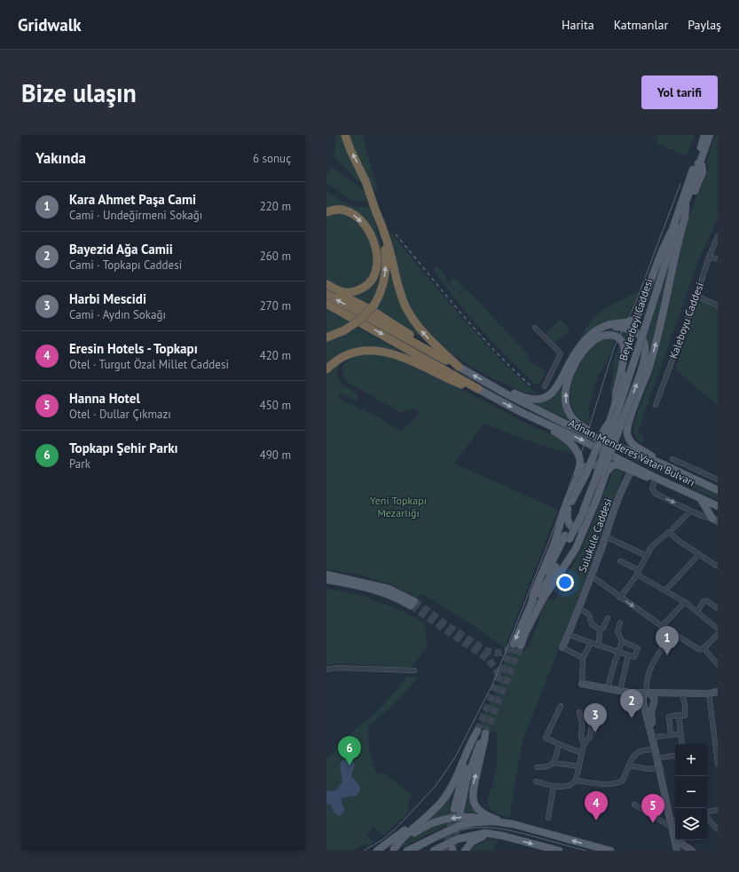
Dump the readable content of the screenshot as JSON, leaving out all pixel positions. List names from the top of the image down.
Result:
{
  "streets": {
    "main road": ["Beylerbeyi Caddesi", "Adnan Menderes Vatan Bulvarı"],
    "street": ["Kaleboyu Caddesi", "Sulukule Caddesi"]
  },
  "parks": ["Yeni Topkapı Mezarlığı"],
  "page": {
    "header": "Gridwalk",
    "nav": ["Harita", "Katmanlar", "Paylaş"],
    "buttons": "Yol tarifi",
    "title": "Bize ulaşın",
    "heading": ["Yakında", "6 sonuç"],
    "list": [
      {
        "mark": "1",
        "name": "Kara Ahmet Paşa Cami",
        "note": "Cami · Undeğirmeni Sokağı",
        "value": "220 m"
      },
      {
        "mark": "2",
        "name": "Bayezid Ağa Camii",
        "note": "Cami · Topkapı Caddesi",
        "value": "260 m"
      },
      {
        "mark": "3",
        "name": "Harbi Mescidi",
        "note": "Cami · Aydın Sokağı",
        "value": "270 m"
      },
      {
        "mark": "4",
        "name": "Eresin Hotels - Topkapı",
        "note": "Otel · Turgut Özal Millet Caddesi",
        "value": "420 m"
      },
      {
        "mark": "5",
        "name": "Hanna Hotel",
        "note": "Otel · Dullar Çıkmazı",
        "value": "450 m"
      },
      {
        "mark": "6",
        "name": "Topkapı Şehir Parkı",
        "note": "Park",
        "value": "490 m"
      }
    ],
    "pins": [
      "1",
      "2",
      "3",
      "6",
      "4",
      "5"
    ],
    "map_buttons": ["+", "−"]
  }
}
